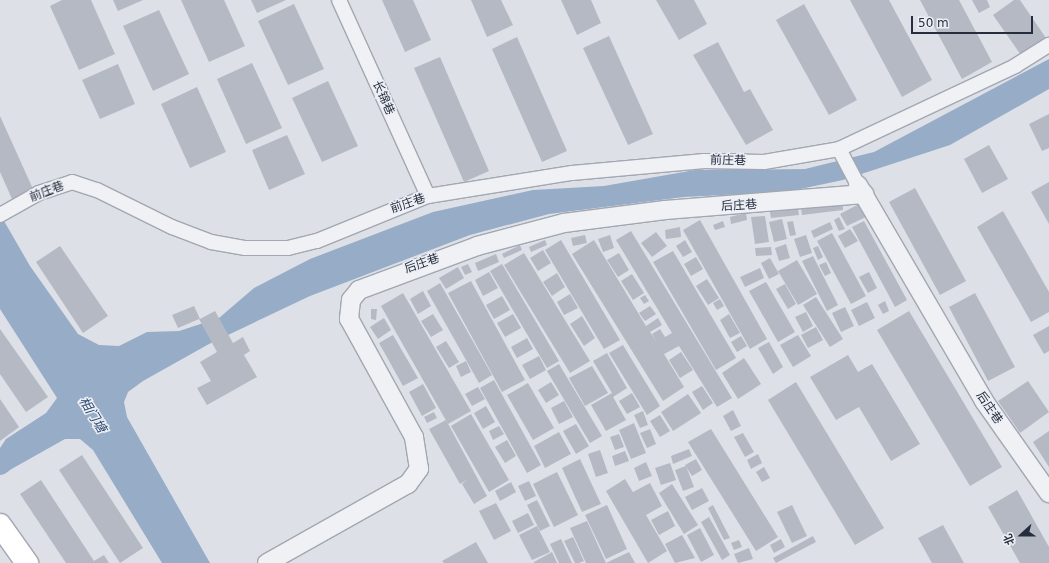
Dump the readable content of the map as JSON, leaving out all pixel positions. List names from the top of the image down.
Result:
{
  "streets": {
    "street": ["长锦巷", "前庄巷", "后庄巷"]
  },
  "crossings": [
    ["长锦巷", "前庄巷"],
    ["前庄巷", "后庄巷"]
  ],
  "water": ["相门塘"],
  "scale_bar": "50 m",
  "north": "left"
}
